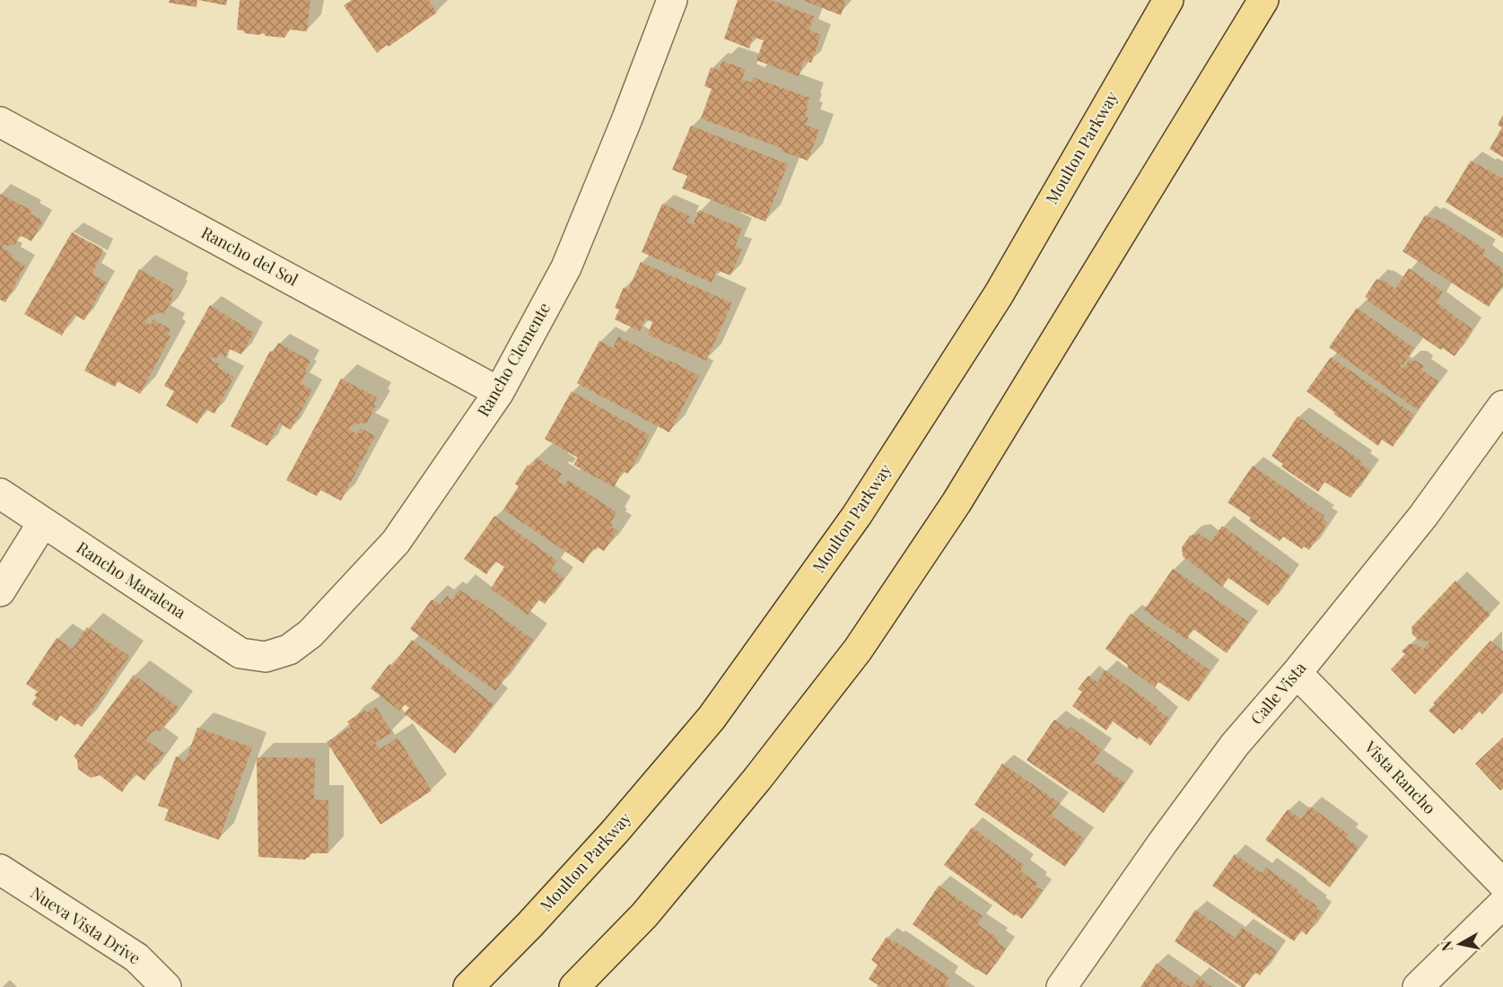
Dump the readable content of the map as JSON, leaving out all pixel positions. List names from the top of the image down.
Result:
{
  "streets": {
    "main road": ["Moulton Parkway"],
    "street": [
      "Rancho del Sol",
      "Rancho Clemente",
      "Rancho Maralena",
      "Calle Vista",
      "Vista Rancho",
      "Nueva Vista Drive"
    ]
  },
  "crossings": [
    ["Rancho del Sol", "Rancho Clemente"],
    ["Rancho Clemente", "Rancho Maralena"],
    ["Calle Vista", "Vista Rancho"]
  ],
  "north": "left"
}
